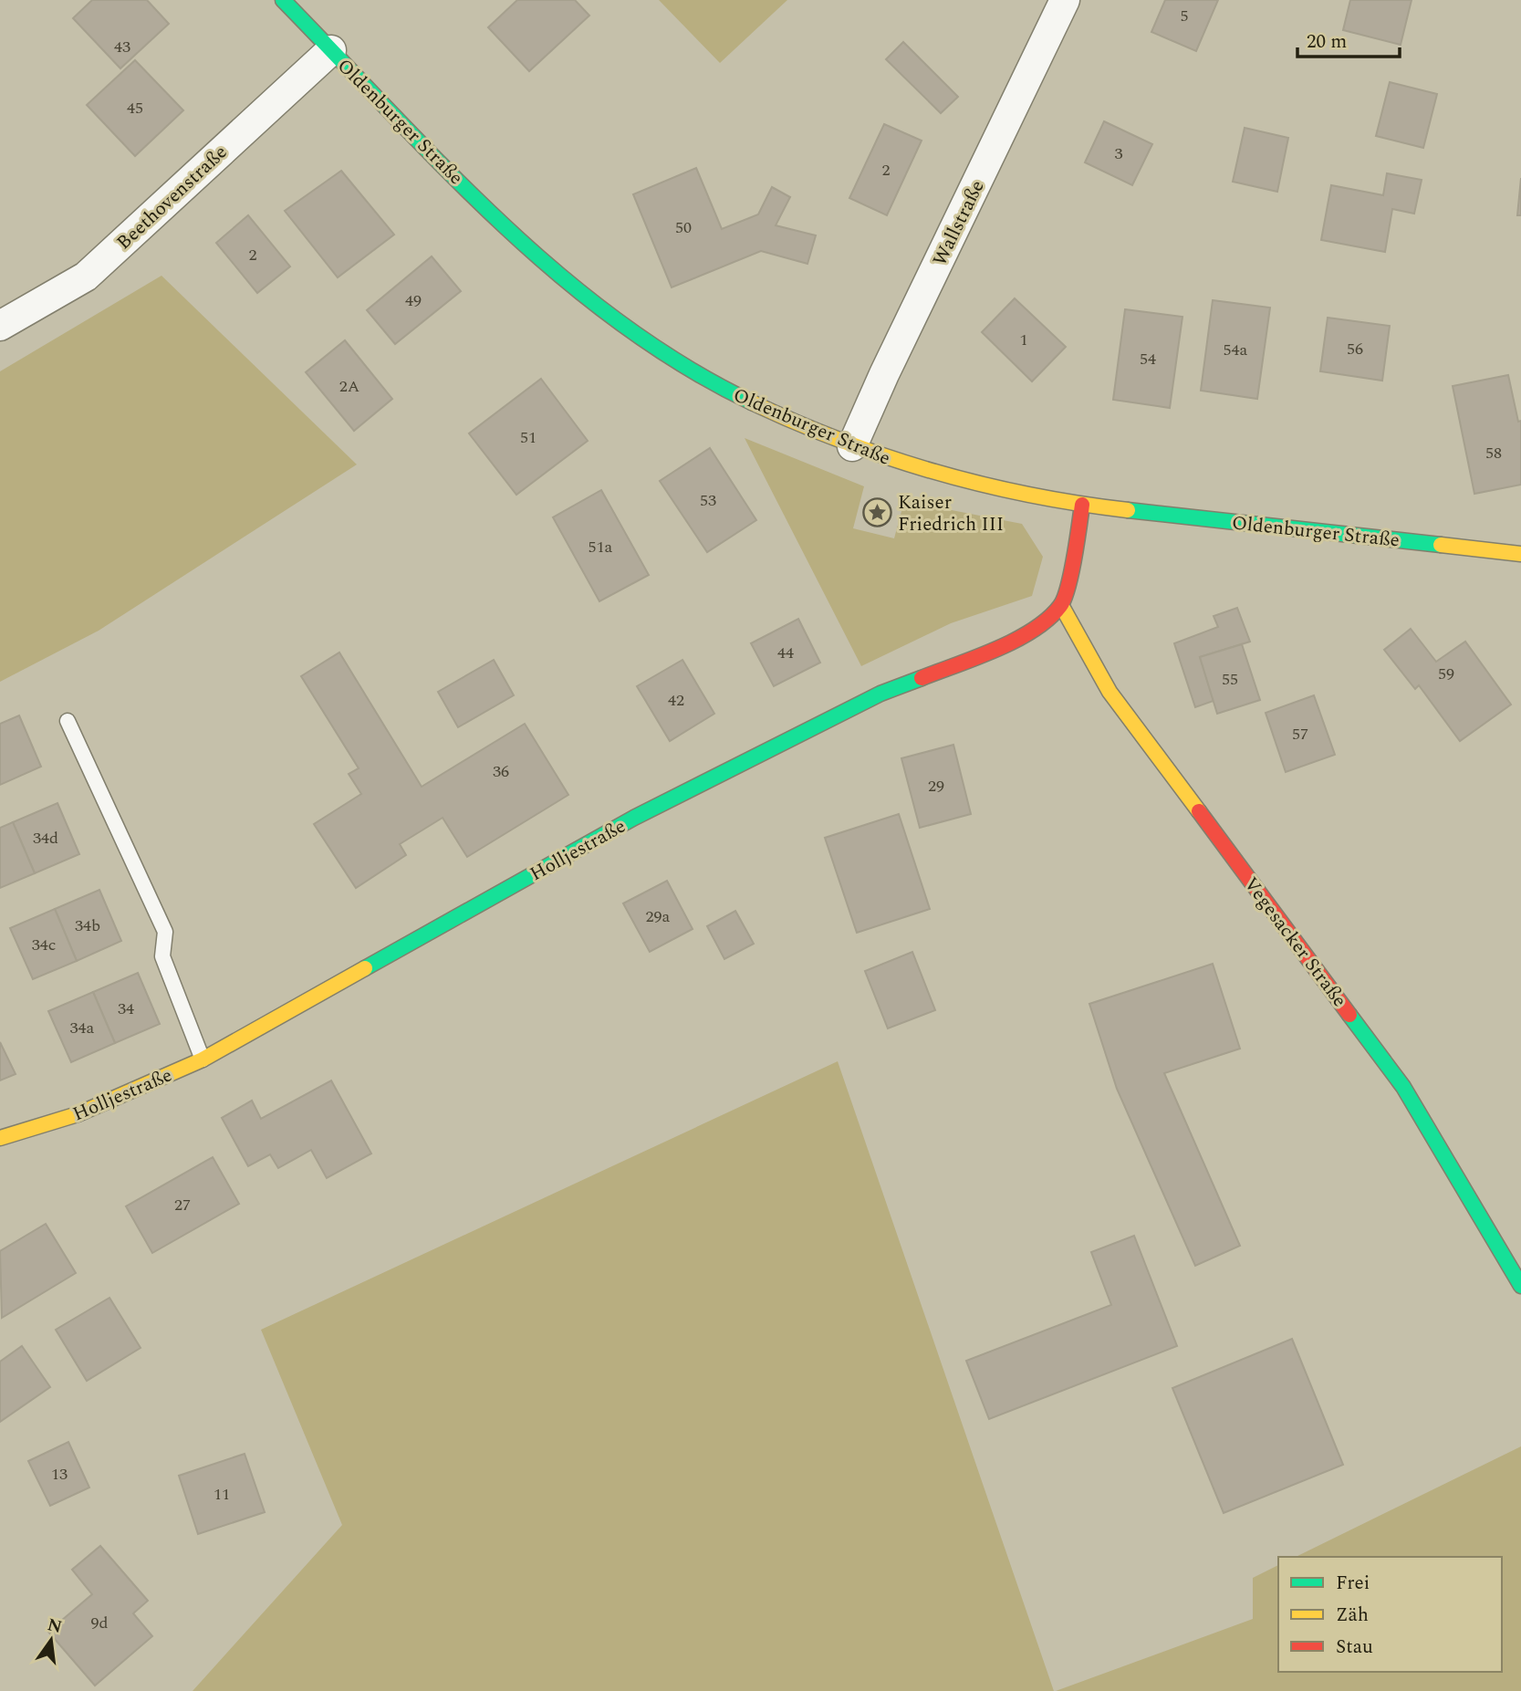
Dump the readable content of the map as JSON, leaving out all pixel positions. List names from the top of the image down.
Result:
{
  "streets": {
    "street": [
      "Oldenburger Straße",
      "Beethovenstraße",
      "Wallstraße",
      "Holljestraße",
      "Vegesacker Straße"
    ]
  },
  "crossings": [
    ["Oldenburger Straße", "Beethovenstraße"],
    ["Oldenburger Straße", "Wallstraße"],
    ["Holljestraße", "Vegesacker Straße"]
  ],
  "places": {
    "place": ["Kaiser Friedrich III"]
  },
  "house_numbers": [
    "5",
    "43",
    "45",
    "3",
    "2",
    "50",
    "2",
    "49",
    "1",
    "56",
    "54a",
    "54",
    "2A",
    "51",
    "58",
    "53",
    "51a",
    "44",
    "59",
    "55",
    "42",
    "57",
    "36",
    "29",
    "34d",
    "29a",
    "34b",
    "34c",
    "34",
    "34a",
    "27",
    "13",
    "11",
    "9d"
  ],
  "legend": ["Frei", "Zäh", "Stau"],
  "scale_bar": "20 m",
  "north": "top"
}
